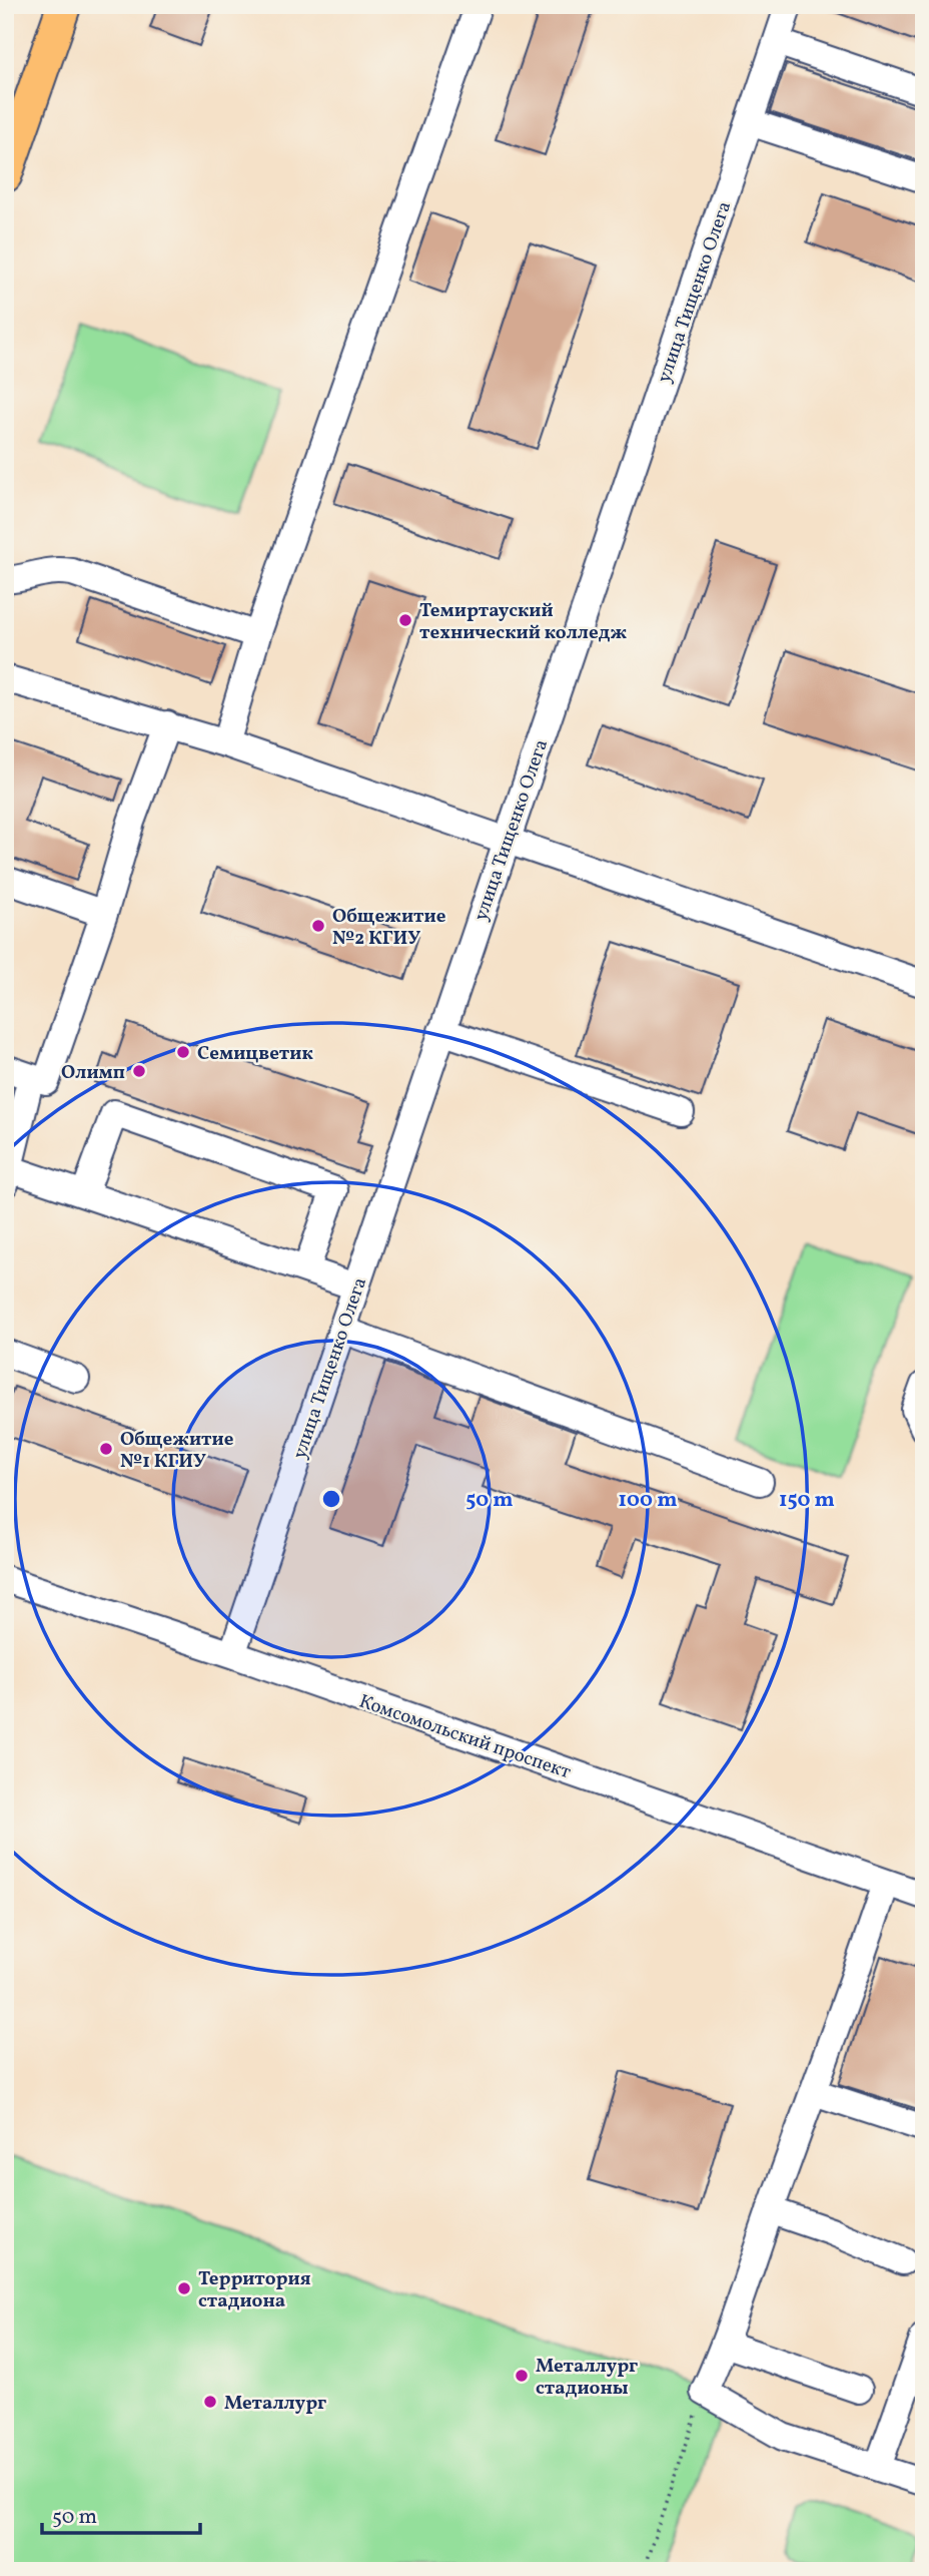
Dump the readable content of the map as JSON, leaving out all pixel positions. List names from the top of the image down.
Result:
{
  "streets": {
    "street": ["улица Тищенко Олега", "Комсомольский проспект"]
  },
  "crossings": [
    ["улица Тищенко Олега", "Комсомольский проспект"]
  ],
  "places": [
    "Темиртауский технический колледж",
    "Общежитие №2 КГИУ",
    "Семицветик",
    "Олимп",
    "Общежитие №1 КГИУ",
    "Территория стадиона",
    "Металлург стадионы",
    "Металлург"
  ],
  "scale_bar": "50 m",
  "rings": ["50 m", "100 m", "150 m"]
}
